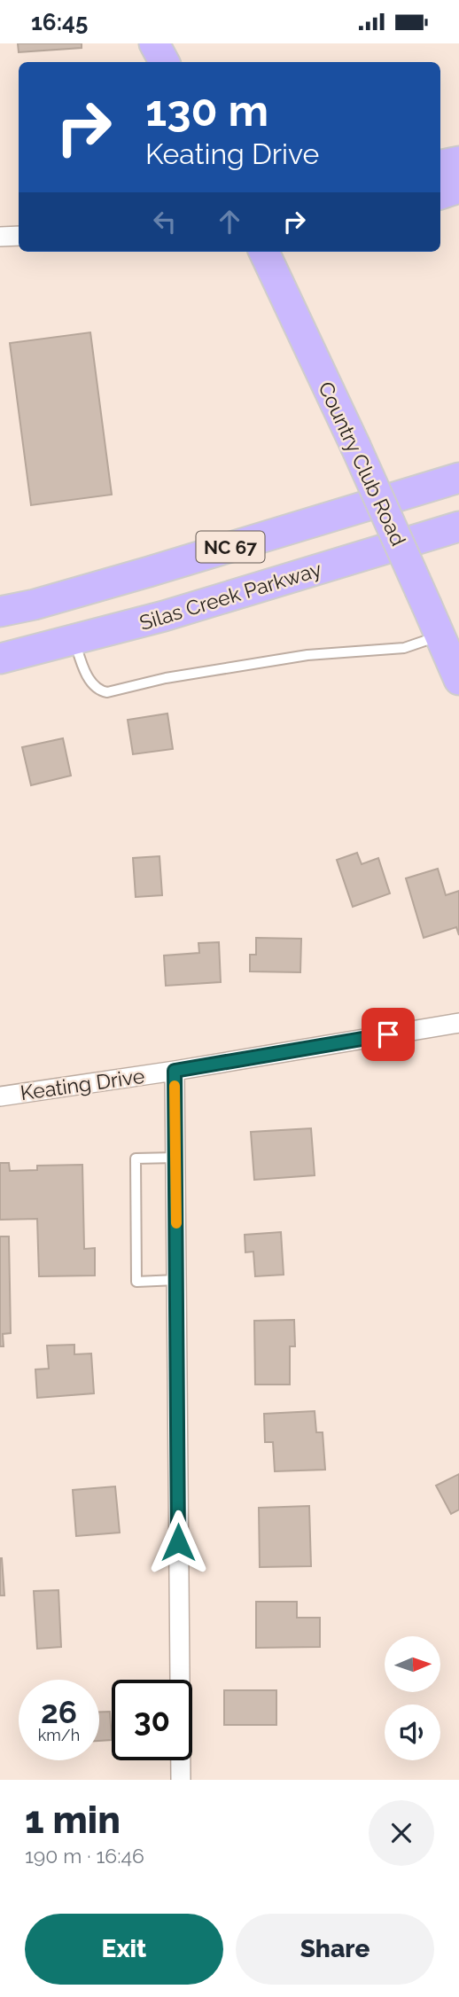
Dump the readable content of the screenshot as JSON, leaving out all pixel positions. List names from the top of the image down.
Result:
{
  "streets": {
    "main road": ["Country Club Road", "NC 67", "Silas Creek Parkway"],
    "street": ["Keating Drive"]
  },
  "north": "right",
  "page": {
    "status": "16:45",
    "turn": ["130 m", "Keating Drive"],
    "speed": "26 km/h",
    "limit": "30",
    "heading": ["1 min", "190 m · 16:46"],
    "buttons": ["Exit", "Share"]
  }
}
